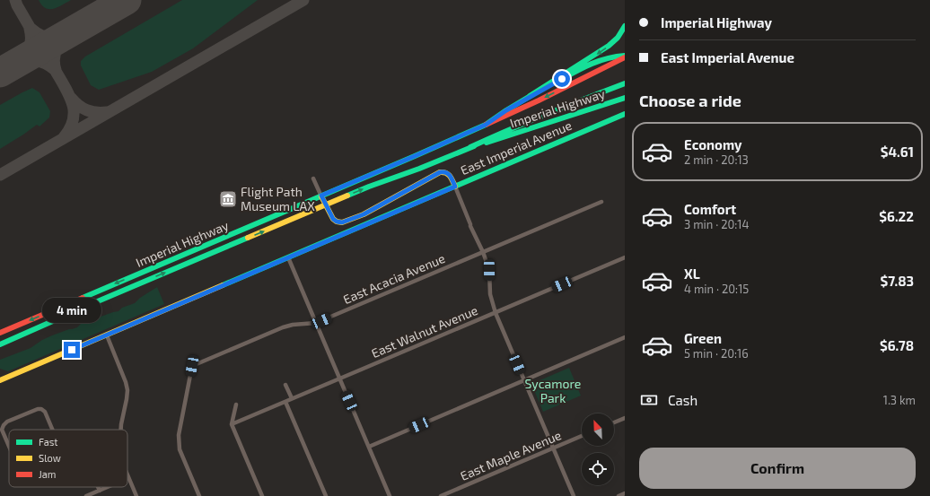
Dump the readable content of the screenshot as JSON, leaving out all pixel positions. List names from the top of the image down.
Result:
{
  "streets": {
    "main road": ["Imperial Highway", "East Imperial Avenue"],
    "street": ["East Acacia Avenue", "East Walnut Avenue", "East Maple Avenue"]
  },
  "parks": ["Sycamore Park"],
  "places": {
    "museum": ["Flight Path Museum LAX"]
  },
  "legend": ["Fast", "Slow", "Jam"],
  "north": "top left",
  "page": {
    "banner": ["Imperial Highway", "East Imperial Avenue"],
    "heading": "Choose a ride",
    "list": [
      {
        "name": "Economy",
        "note": "2 min · 20:13",
        "value": "$4.61"
      },
      {
        "name": "Comfort",
        "note": "3 min · 20:14",
        "value": "$6.22"
      },
      {
        "name": "XL",
        "note": "4 min · 20:15",
        "value": "$7.83"
      },
      {
        "name": "Green",
        "note": "5 min · 20:16",
        "value": "$6.78"
      }
    ],
    "bubble": "4 min",
    "pay": ["Cash", "1.3 km"],
    "buttons": "Confirm"
  }
}
